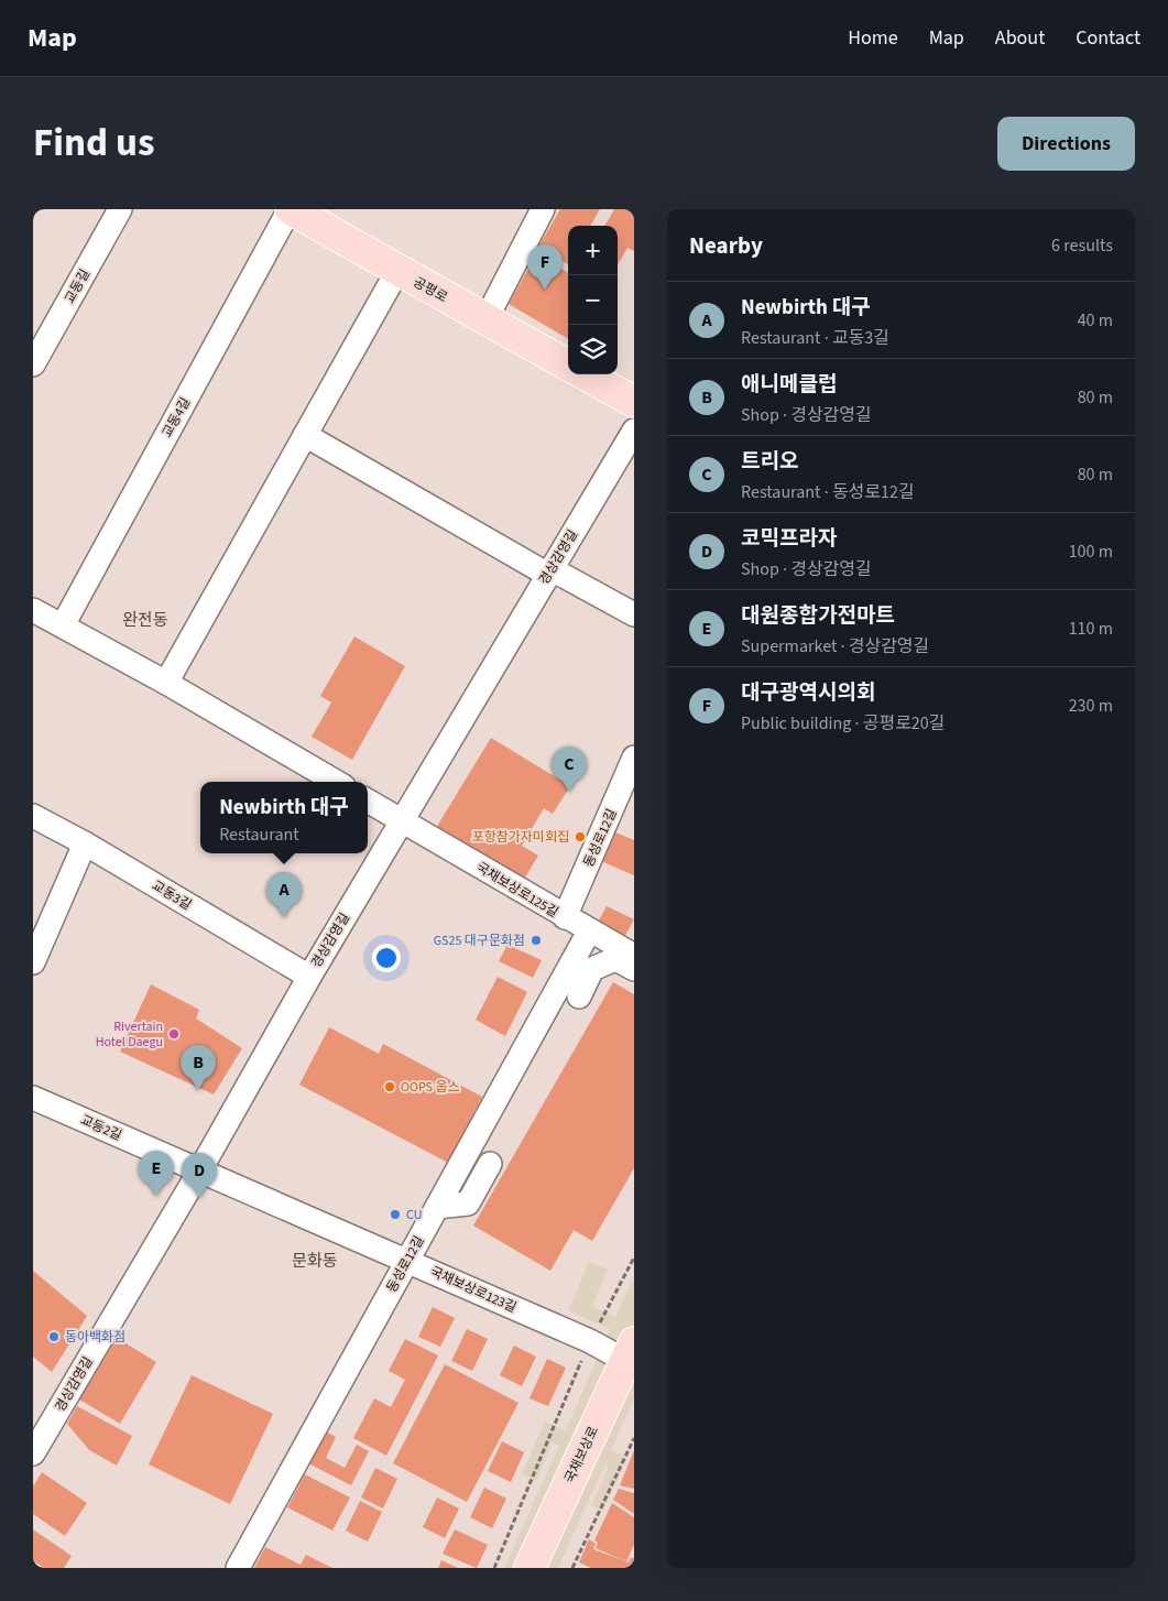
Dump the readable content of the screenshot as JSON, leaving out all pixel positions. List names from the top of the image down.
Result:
{
  "streets": {
    "main road": ["공평로", "국채보상로"],
    "street": [
      "교동길",
      "교동4길",
      "경상감영길",
      "동성로12길",
      "국채보상로125길",
      "교동3길",
      "교동2길",
      "국채보상로123길"
    ]
  },
  "crossings": [
    ["공평로", "교동4길"],
    ["경상감영길", "국채보상로125길"],
    ["경상감영길", "교동3길"],
    ["경상감영길", "교동2길"],
    ["경상감영길", "국채보상로123길"],
    ["동성로12길", "국채보상로125길"],
    ["동성로12길", "국채보상로123길"],
    ["교동2길", "국채보상로123길"],
    ["국채보상로123길", "국채보상로"]
  ],
  "districts": ["완전동", "문화동"],
  "places": [
    "포항참가자미회집",
    "GS25 대구문화점",
    "Rivertain Hotel Daegu",
    "OOPS 웁스",
    "CU",
    "동아백화점"
  ],
  "page": {
    "header": "Map",
    "nav": [
      "Home",
      "Map",
      "About",
      "Contact"
    ],
    "title": "Find us",
    "buttons": "Directions",
    "heading": ["Nearby", "6 results"],
    "map_buttons": ["+", "−"],
    "pins": [
      "F",
      "C",
      "A",
      "B",
      "E",
      "D"
    ],
    "list": [
      {
        "mark": "A",
        "name": "Newbirth 대구",
        "note": "Restaurant · 교동3길",
        "value": "40 m"
      },
      {
        "mark": "B",
        "name": "애니메클럽",
        "note": "Shop · 경상감영길",
        "value": "80 m"
      },
      {
        "mark": "C",
        "name": "트리오",
        "note": "Restaurant · 동성로12길",
        "value": "80 m"
      },
      {
        "mark": "D",
        "name": "코믹프라자",
        "note": "Shop · 경상감영길",
        "value": "100 m"
      },
      {
        "mark": "E",
        "name": "대원종합가전마트",
        "note": "Supermarket · 경상감영길",
        "value": "110 m"
      },
      {
        "mark": "F",
        "name": "대구광역시의회",
        "note": "Public building · 공평로20길",
        "value": "230 m"
      }
    ],
    "popup": ["Newbirth 대구", "Restaurant"]
  }
}
